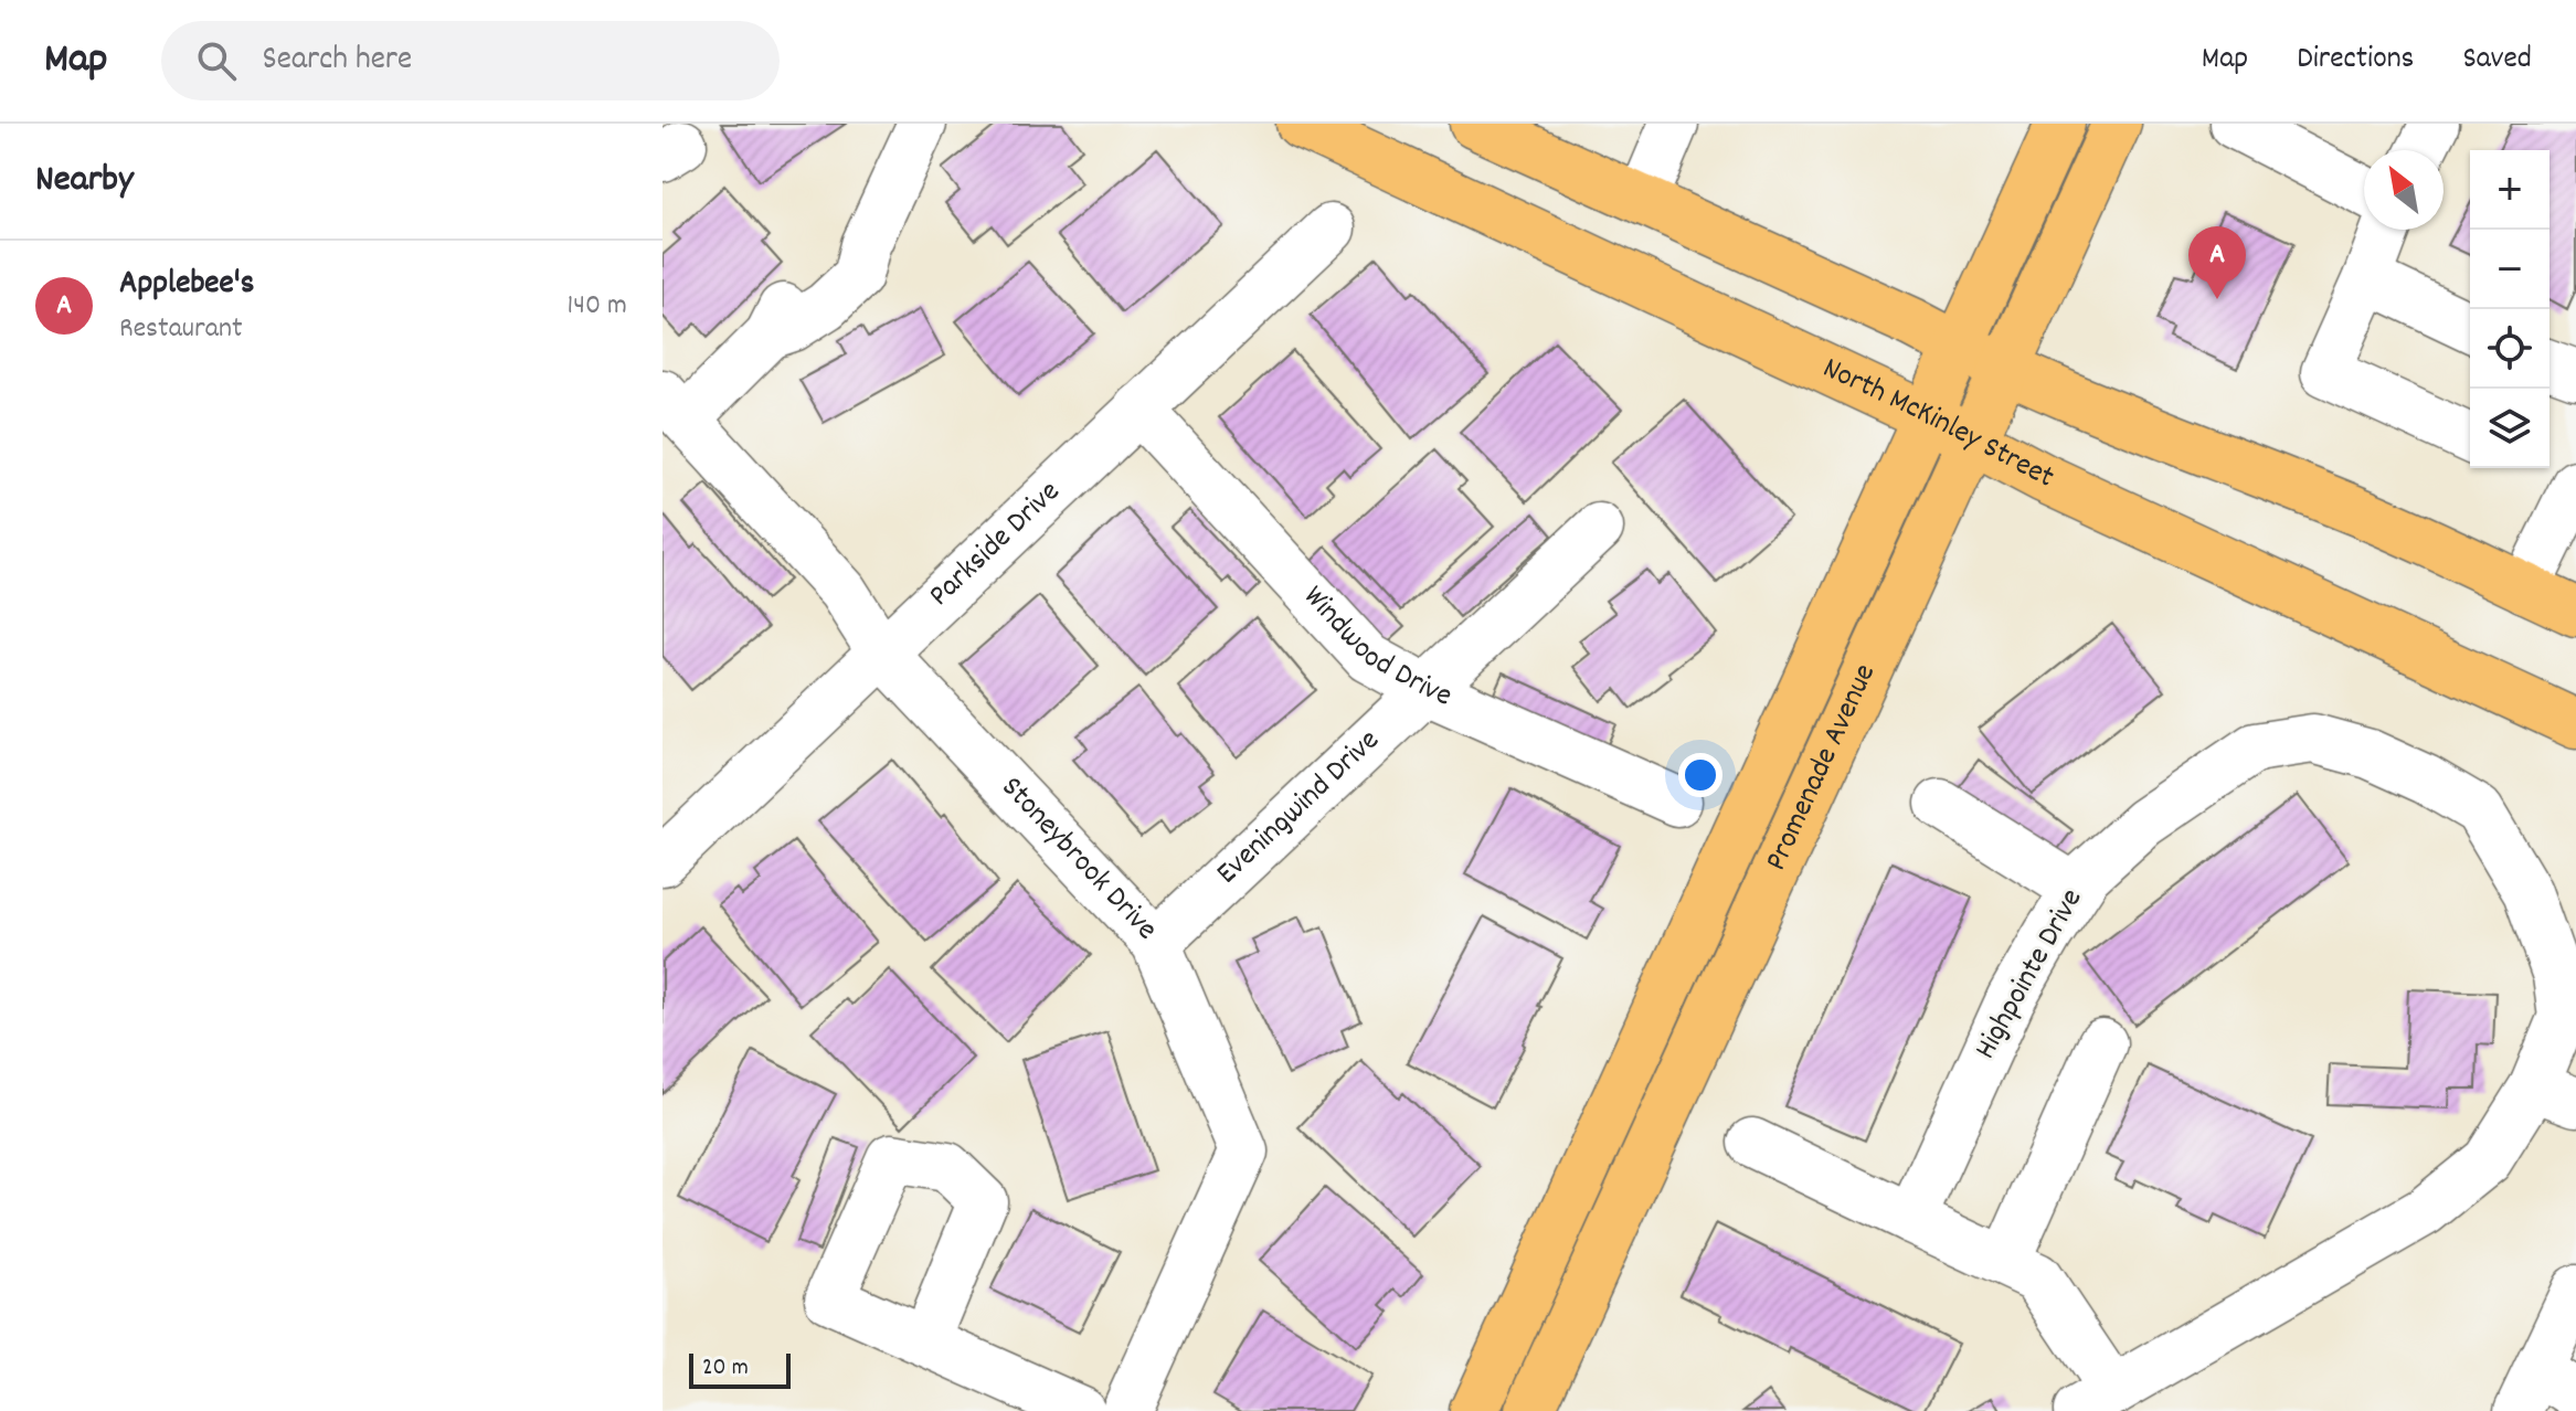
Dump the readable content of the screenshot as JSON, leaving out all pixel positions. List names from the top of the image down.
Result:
{
  "streets": {
    "main road": ["North McKinley Street", "Promenade Avenue"],
    "street": [
      "Parkside Drive",
      "Windwood Drive",
      "Eveningwind Drive",
      "Stoneybrook Drive",
      "Highpointe Drive"
    ]
  },
  "crossings": [
    ["North McKinley Street", "Promenade Avenue"],
    ["Parkside Drive", "Windwood Drive"],
    ["Parkside Drive", "Stoneybrook Drive"],
    ["Windwood Drive", "Eveningwind Drive"],
    ["Eveningwind Drive", "Stoneybrook Drive"]
  ],
  "scale_bar": "20 m",
  "north": "top left",
  "page": {
    "header": "Map",
    "search": "Search here",
    "nav": ["Map", "Directions", "Saved"],
    "heading": "Nearby",
    "map_buttons": ["+", "−"],
    "pins": "A",
    "list": [
      {
        "mark": "A",
        "name": "Applebee's",
        "note": "Restaurant",
        "value": "140 m"
      }
    ],
    "scale": "20 m"
  }
}
